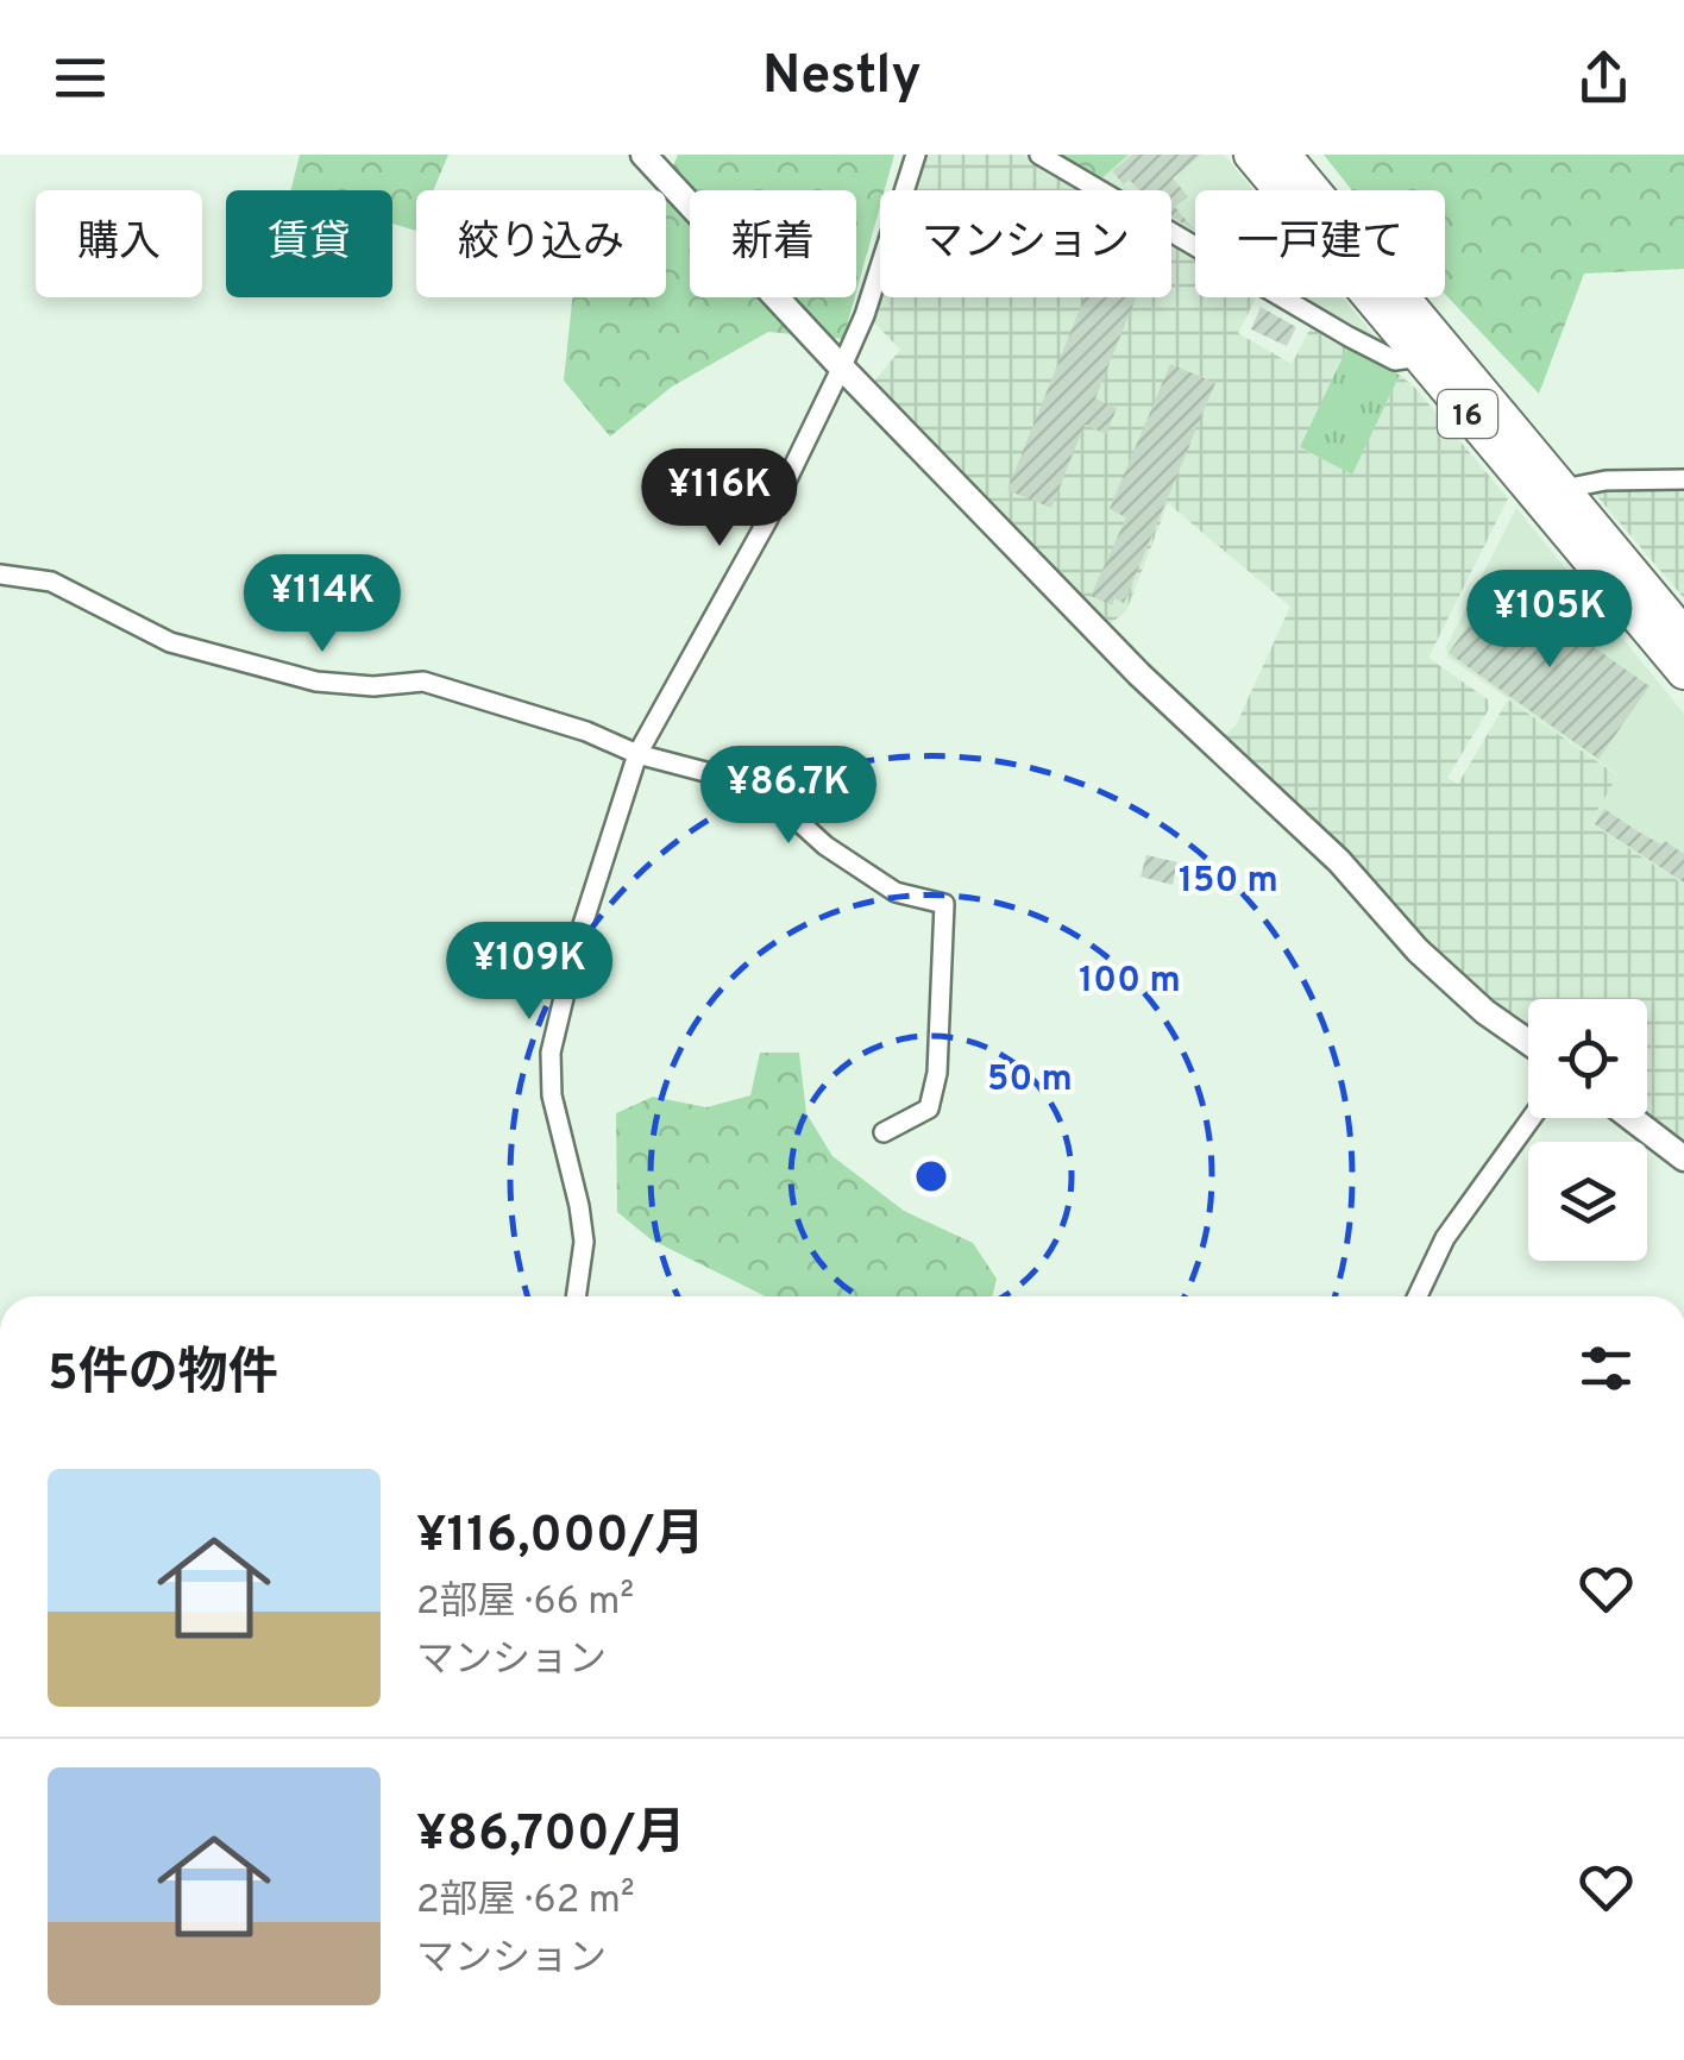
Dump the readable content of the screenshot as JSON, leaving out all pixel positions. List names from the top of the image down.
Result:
{
  "streets": {
    "highway": ["16"]
  },
  "page": {
    "header": "Nestly",
    "chip": [
      "購入",
      "賃貸",
      "絞り込み",
      "新着",
      "マンション",
      "一戸建て"
    ],
    "price": [
      "¥116K",
      "¥114K",
      "¥105K",
      "¥86.7K",
      "¥109K"
    ],
    "heading": "5件の物件",
    "list": [
      {
        "name": "¥116,000/月",
        "note": "2部屋 · 66 m² · マンション"
      },
      {
        "name": "¥86,700/月",
        "note": "2部屋 · 62 m² · マンション"
      }
    ]
  },
  "rings": ["150 m", "100 m", "50 m"]
}
